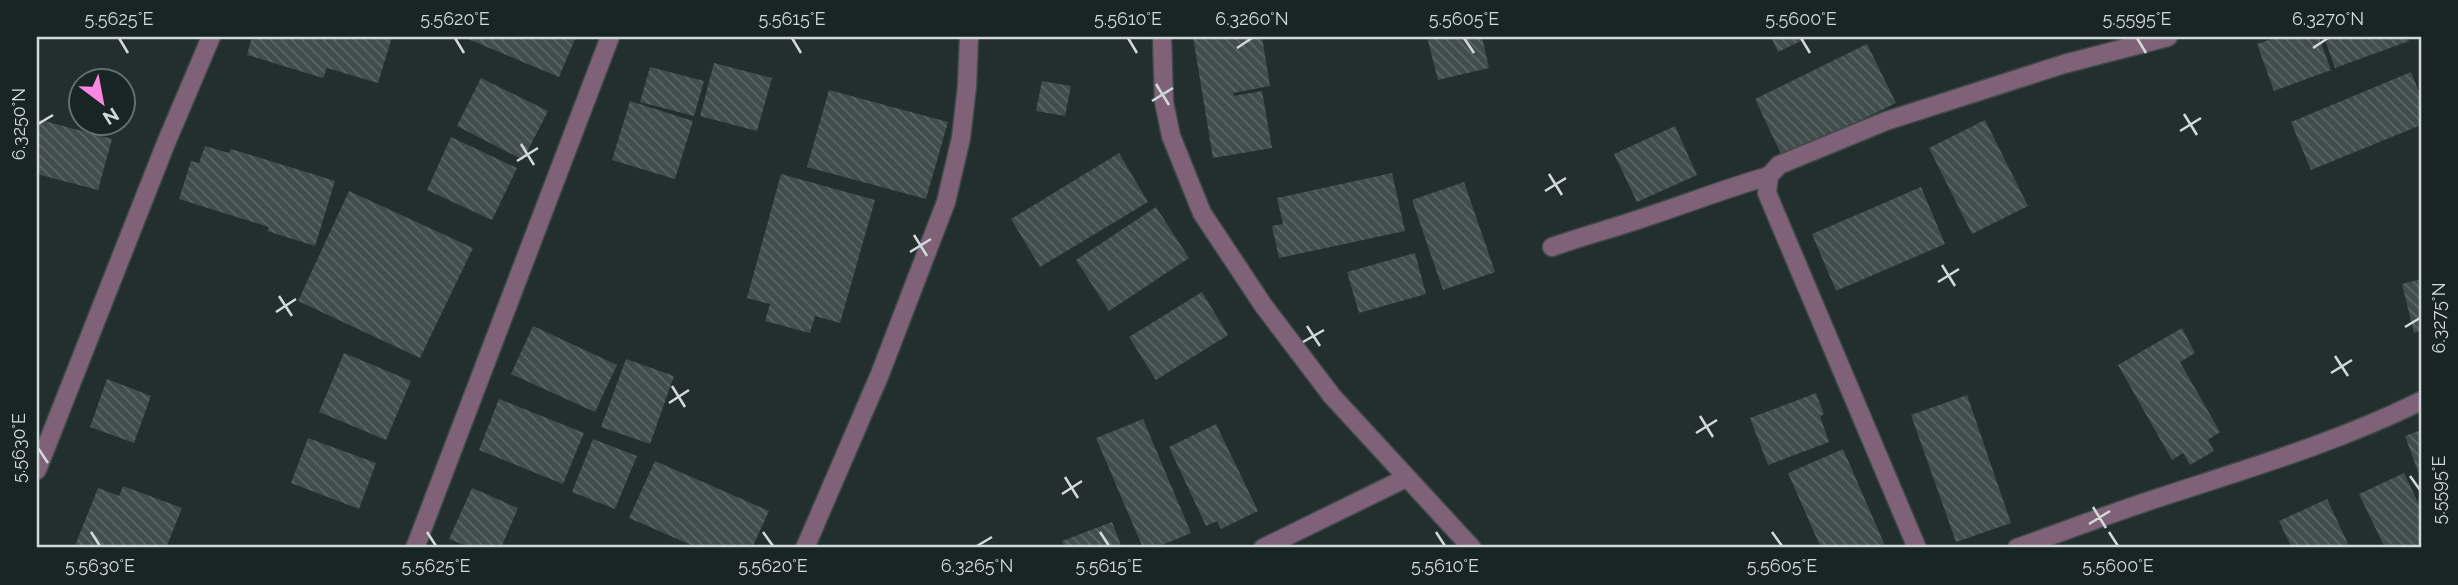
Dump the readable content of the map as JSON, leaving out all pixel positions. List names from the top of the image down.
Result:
{
  "north": "bottom right",
  "coordinates": [
    "5.5625°E",
    "5.5620°E",
    "5.5615°E",
    "5.5610°E",
    "6.3260°N",
    "5.5605°E",
    "5.5600°E",
    "5.5595°E",
    "6.3270°N",
    "6.3250°N",
    "6.3275°N",
    "5.5630°E",
    "6.3265°N"
  ]
}
